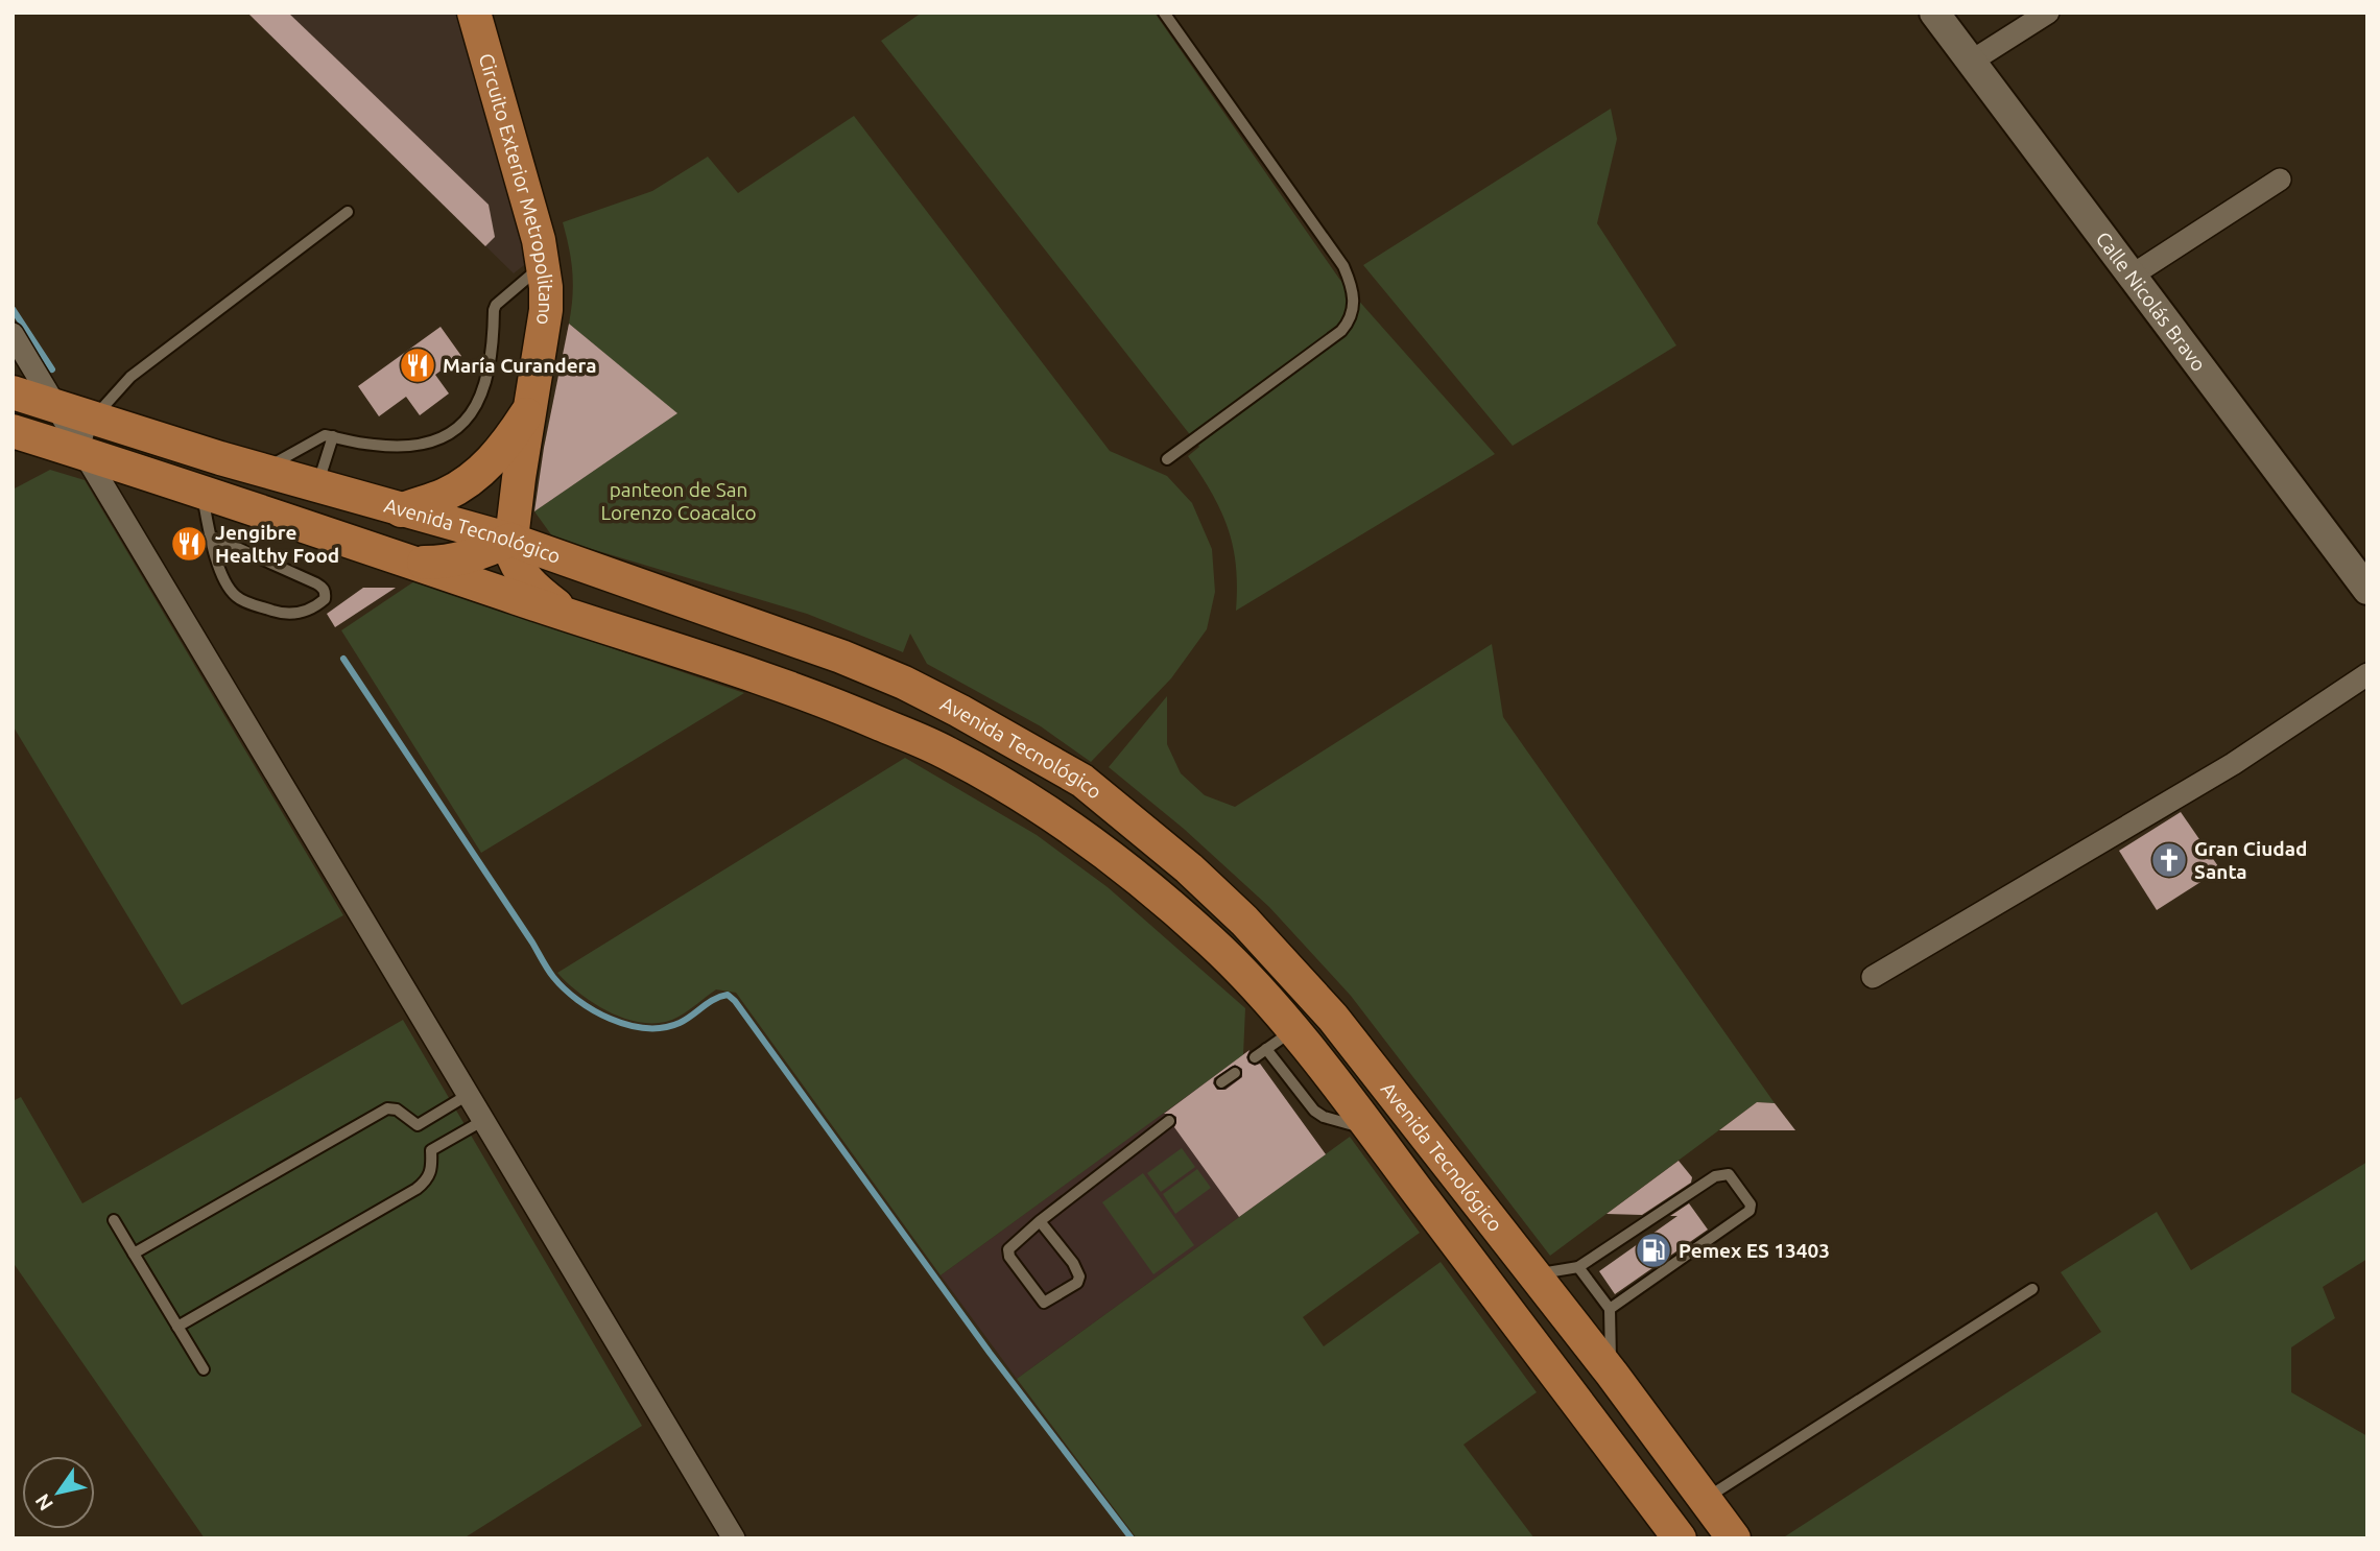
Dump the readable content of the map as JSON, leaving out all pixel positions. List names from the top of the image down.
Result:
{
  "streets": {
    "main road": ["Circuito Exterior Metropolitano", "Avenida Tecnológico"],
    "street": ["Calle Nicolás Bravo"]
  },
  "crossings": [
    ["Circuito Exterior Metropolitano", "Avenida Tecnológico"]
  ],
  "parks": ["panteon de San Lorenzo Coacalco"],
  "places": {
    "restaurant": ["María Curandera", "Jengibre Healthy Food"],
    "church": ["Gran Ciudad Santa"],
    "fuel station": ["Pemex ES 13403"]
  },
  "north": "bottom left"
}
